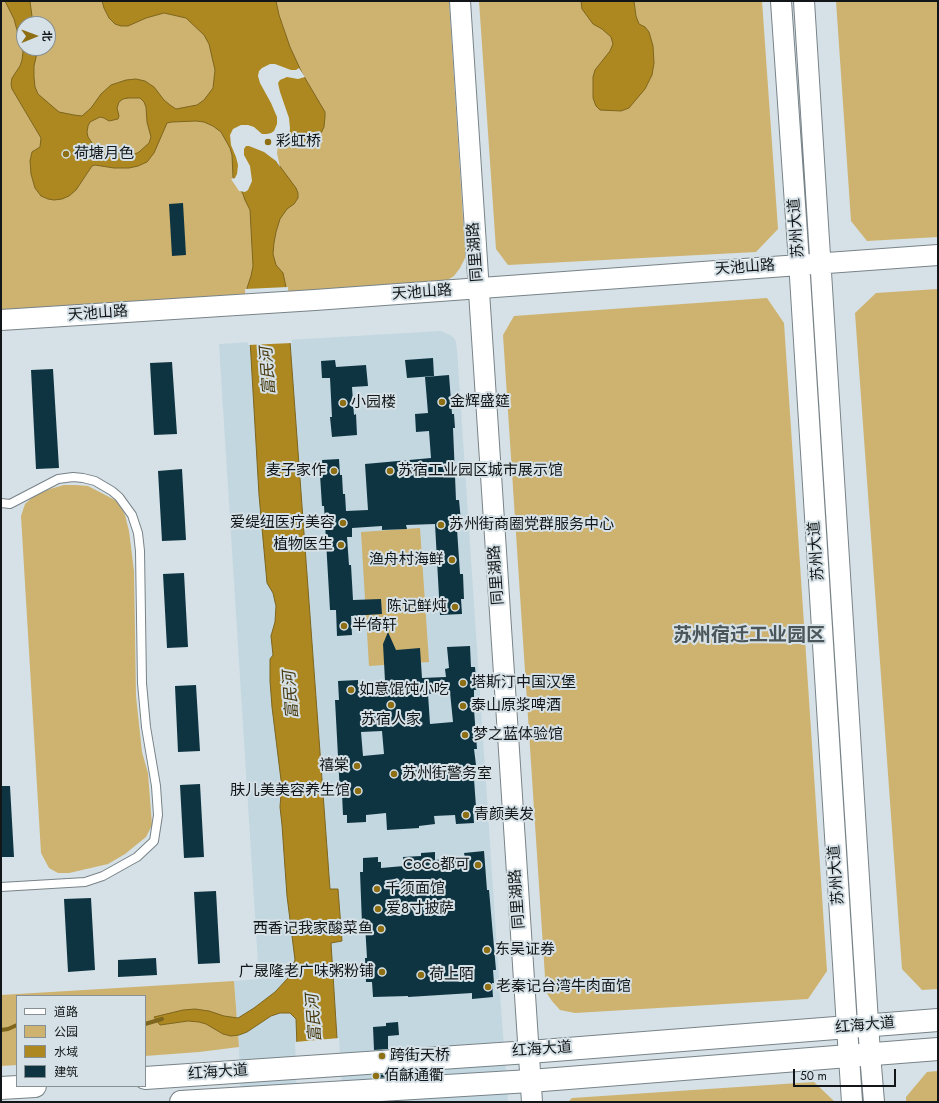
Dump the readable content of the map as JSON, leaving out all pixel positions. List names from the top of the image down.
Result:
{
  "streets": {
    "main road": ["红海大道"],
    "street": ["苏州大道", "同里湖路", "天池山路"]
  },
  "crossings": [
    ["苏州大道", "天池山路"],
    ["苏州大道", "红海大道"],
    ["同里湖路", "天池山路"],
    ["同里湖路", "红海大道"]
  ],
  "districts": ["苏州宿迁工业园区"],
  "water": ["富民河"],
  "places": [
    "彩虹桥",
    "荷塘月色",
    "金辉盛筵",
    "小园楼",
    "麦子家作",
    "苏宿工业园区城市展示馆",
    "爱缇纽医疗美容",
    "苏州街商圈党群服务中心",
    "植物医生",
    "渔舟村海鲜",
    "陈记鲜炖",
    "半倚轩",
    "塔斯汀中国汉堡",
    "如意馄饨小吃",
    "苏宿人家",
    "泰山原浆啤酒",
    "梦之蓝体验馆",
    "禧棠",
    "苏州街警务室",
    "肤儿美美容养生馆",
    "青颜美发",
    "CoCo都可",
    "千须面馆",
    "爱8寸披萨",
    "西香记我家酸菜鱼",
    "东吴证券",
    "广晟隆老广味粥粉铺",
    "荷上陌",
    "老秦记台湾牛肉面馆",
    "跨街天桥",
    "佰龢通衢"
  ],
  "legend": [
    "道路",
    "公园",
    "水域",
    "建筑"
  ],
  "scale_bar": "50 m",
  "north": "right"
}
